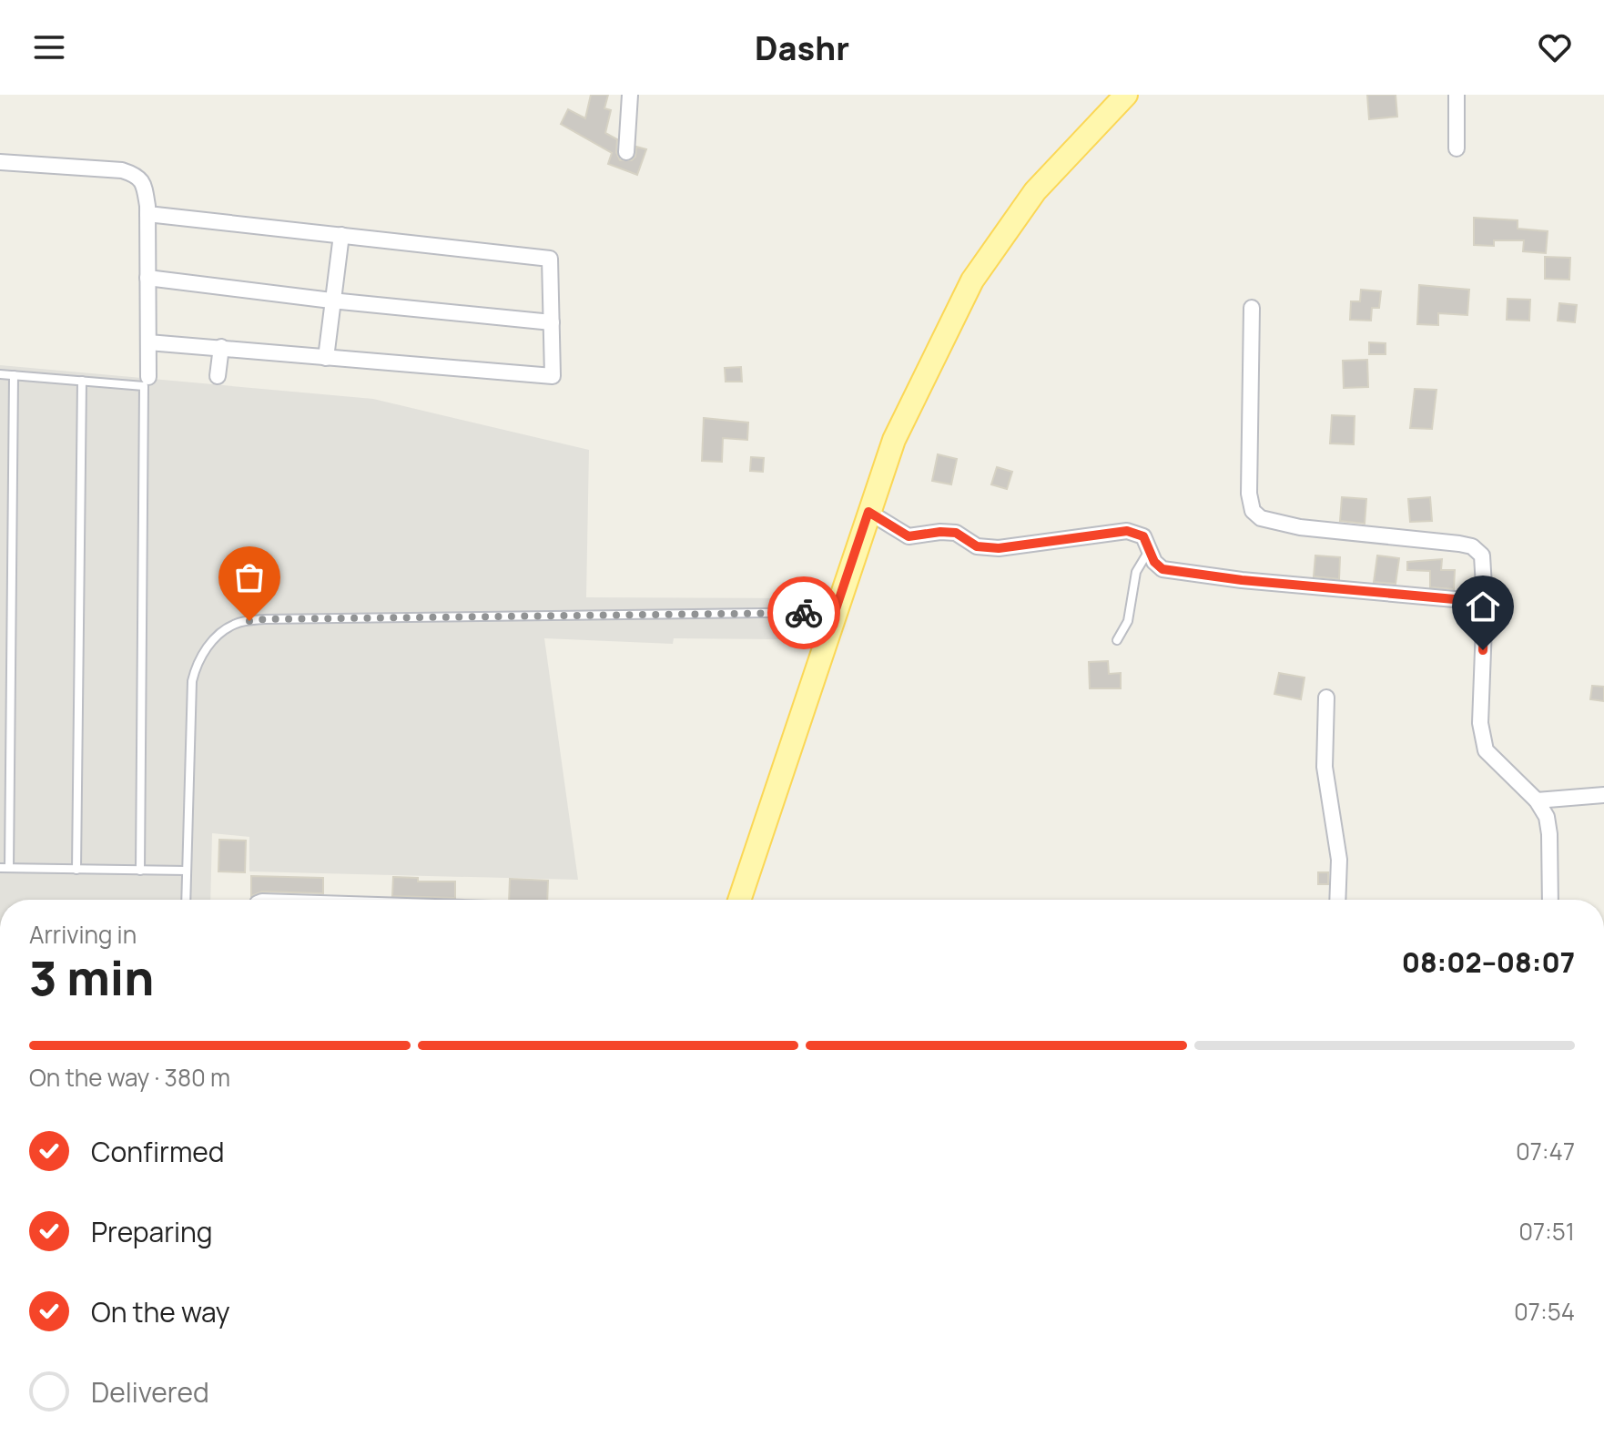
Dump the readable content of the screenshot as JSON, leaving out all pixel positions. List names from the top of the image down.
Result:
{
  "page": {
    "header": "Dashr",
    "heading": ["3 min", "Arriving in", "08:02–08:07"],
    "bar": "On the way · 380 m",
    "list": [
      ["Confirmed", "07:47"],
      ["Preparing", "07:51"],
      ["On the way", "07:54"],
      "Delivered"
    ]
  }
}
